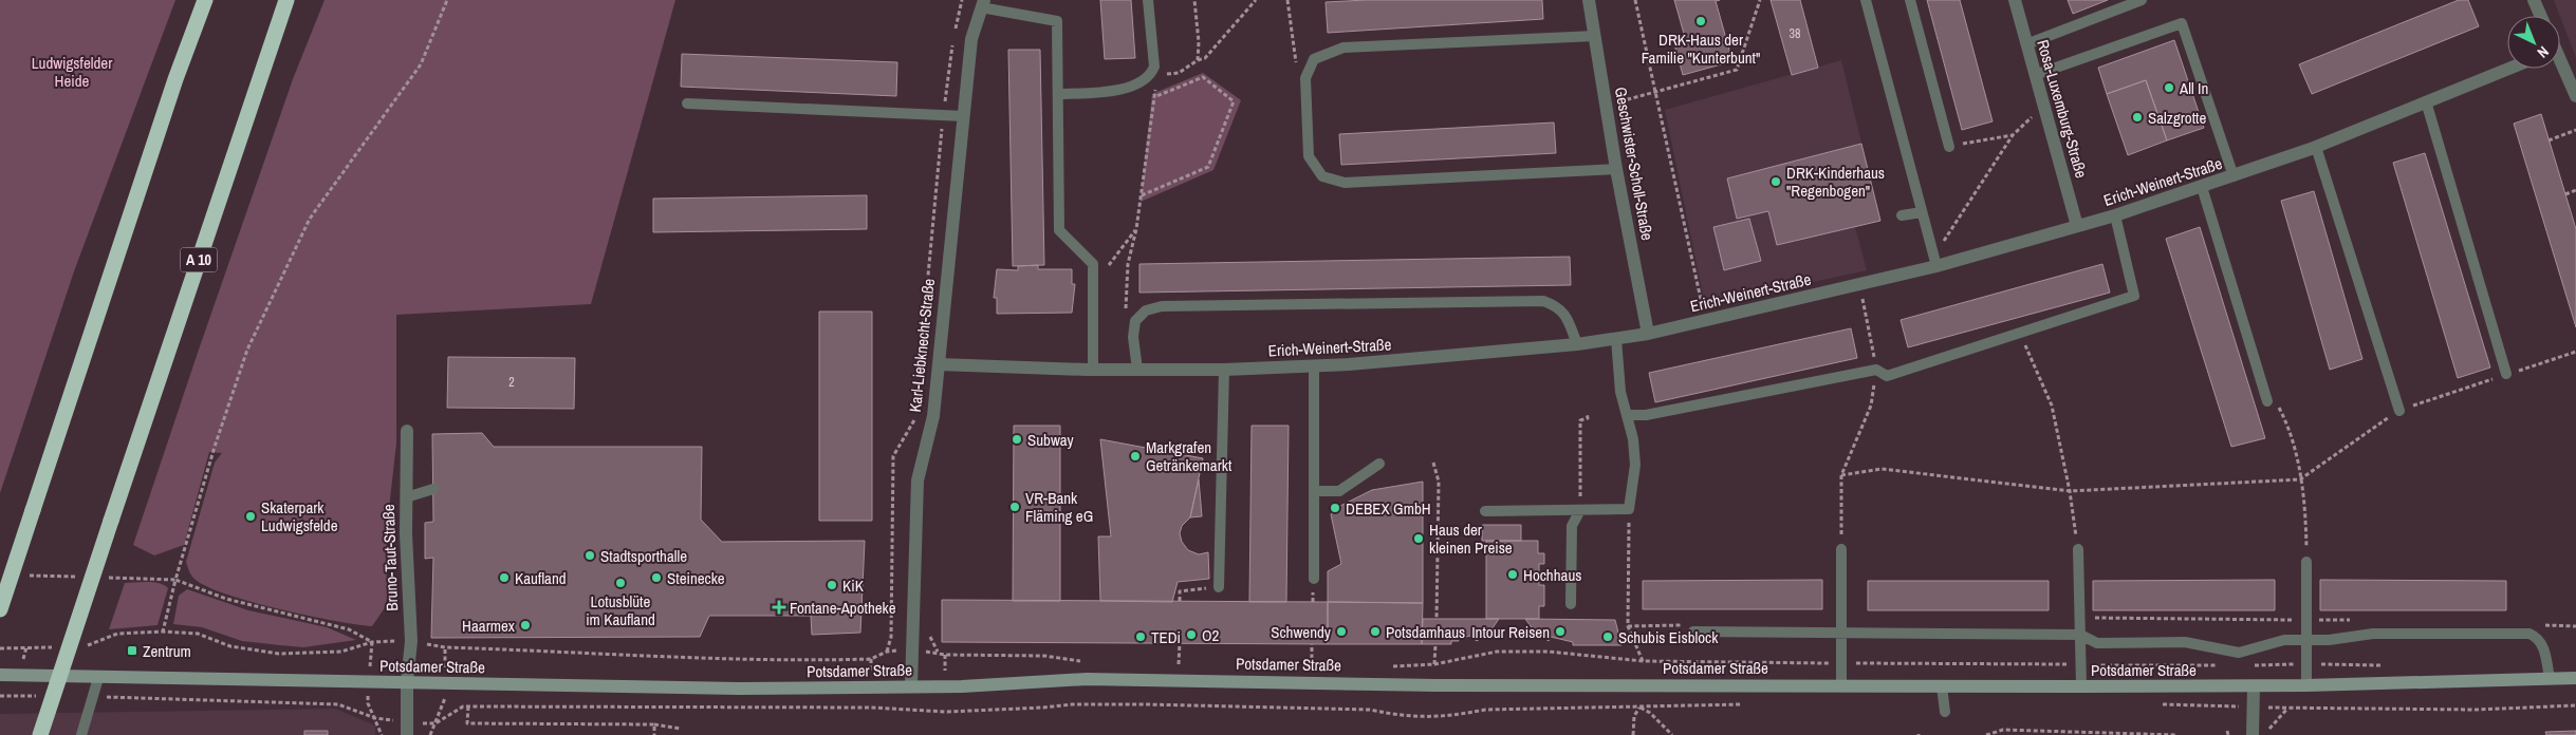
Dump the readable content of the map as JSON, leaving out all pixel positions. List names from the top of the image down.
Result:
{
  "streets": {
    "highway": ["A 10"],
    "main road": ["Potsdamer Straße"],
    "street": [
      "Rosa-Luxemburg-Straße",
      "Geschwister-Scholl-Straße",
      "Erich-Weinert-Straße",
      "Karl-Liebknecht-Straße",
      "Bruno-Taut-Straße"
    ]
  },
  "crossings": [
    ["Rosa-Luxemburg-Straße", "Erich-Weinert-Straße"],
    ["Geschwister-Scholl-Straße", "Erich-Weinert-Straße"],
    ["Erich-Weinert-Straße", "Karl-Liebknecht-Straße"],
    ["Karl-Liebknecht-Straße", "Potsdamer Straße"],
    ["Bruno-Taut-Straße", "Potsdamer Straße"]
  ],
  "parks": ["Ludwigsfelder Heide"],
  "places": {
    "other": [
      "DRK-Haus der Familie \"Kunterbunt\"",
      "All In",
      "Salzgrotte",
      "DRK-Kinderhaus \"Regenbogen\"",
      "Subway",
      "Markgrafen Getränkemarkt",
      "VR-Bank Fläming eG",
      "DEBEX GmbH",
      "Skaterpark Ludwigsfelde",
      "Haus der kleinen Preise",
      "Stadtsporthalle",
      "Hochhaus",
      "Kaufland",
      "Steinecke",
      "Lotusblüte im Kaufland",
      "KiK",
      "Haarmex",
      "Schwendy",
      "Potsdamhaus",
      "Intour Reisen",
      "O2",
      "TEDi",
      "Schubis Eisblock"
    ],
    "health": ["Fontane-Apotheke"],
    "transit": ["Zentrum"]
  },
  "house_numbers": ["38", "2"],
  "north": "bottom right"
}
